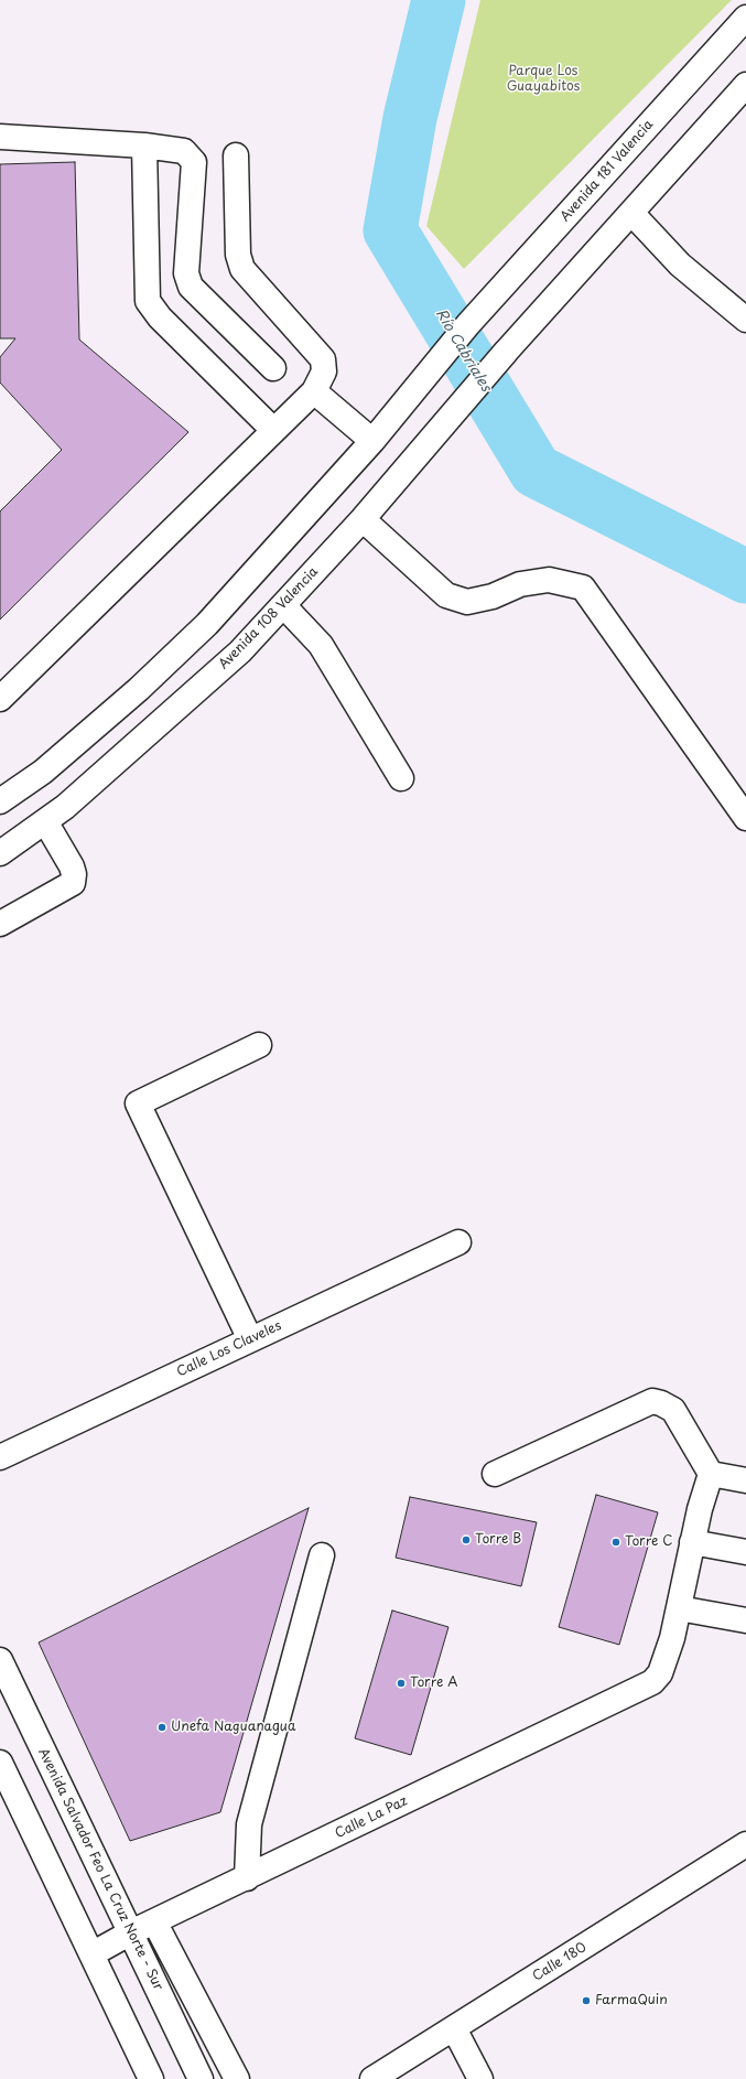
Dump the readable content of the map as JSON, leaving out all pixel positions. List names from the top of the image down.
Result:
{
  "streets": {
    "street": [
      "Avenida 181 Valencia",
      "Avenida 108 Valencia",
      "Calle Los Claveles",
      "Calle La Paz",
      "Avenida Salvador Feo La Cruz Norte - Sur",
      "Calle 180"
    ]
  },
  "crossings": [
    ["Calle La Paz", "Avenida Salvador Feo La Cruz Norte - Sur"]
  ],
  "water": ["Río Cabriales"],
  "parks": ["Parque Los Guayabitos"],
  "places": [
    "Torre B",
    "Torre C",
    "Torre A",
    "Unefa Naguanagua",
    "FarmaQuin"
  ]
}
